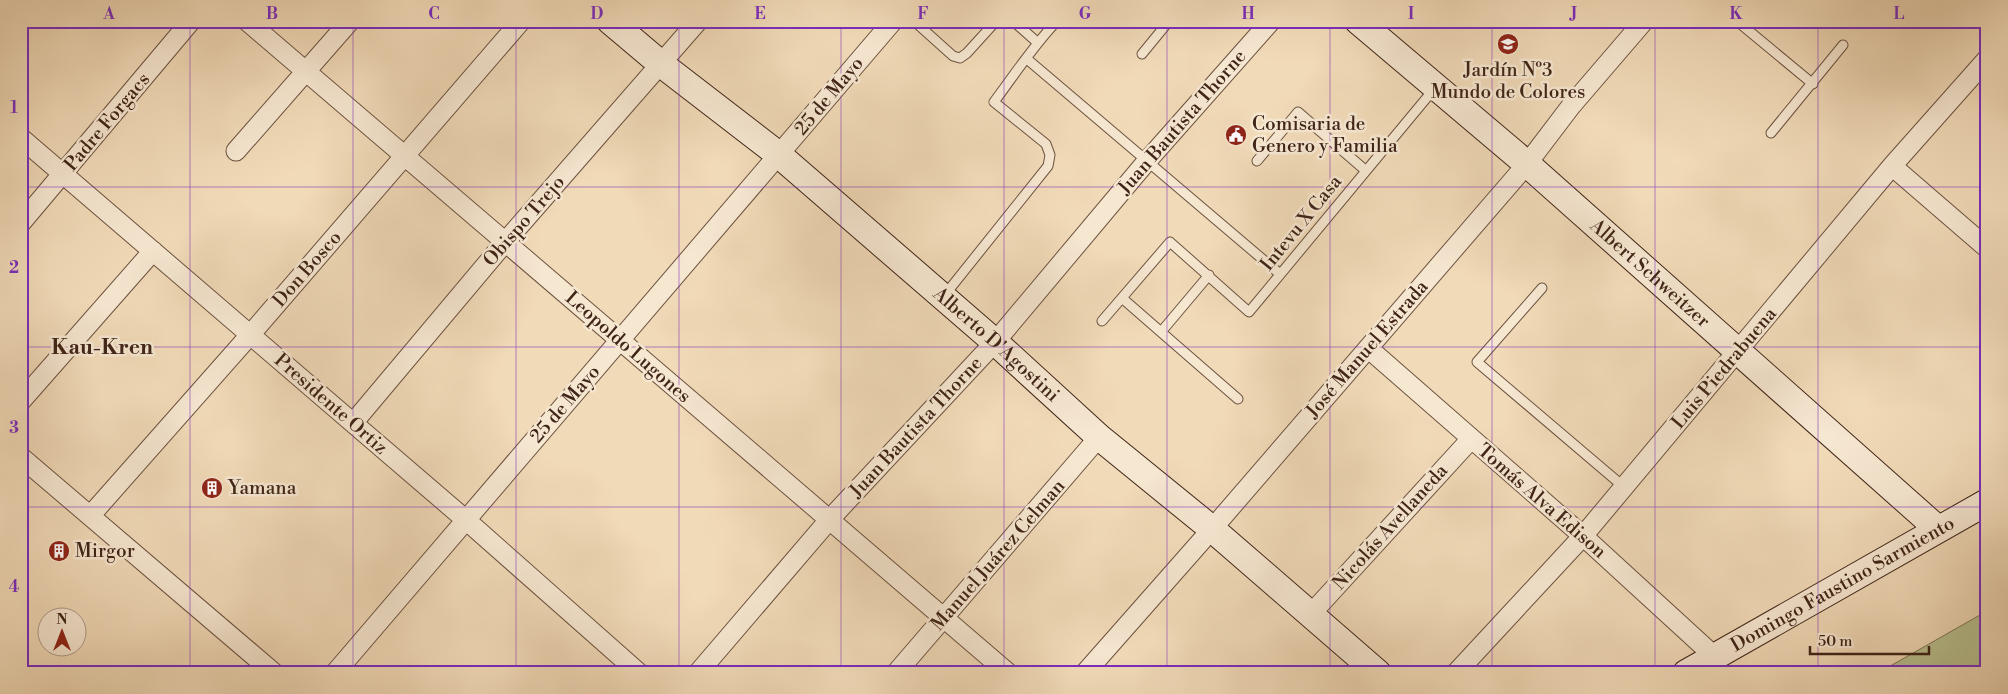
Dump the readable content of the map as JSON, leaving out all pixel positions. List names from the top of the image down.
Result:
{
  "streets": {
    "main road": ["Albert Schweitzer", "Alberto D'Agostini", "Domingo Faustino Sarmiento"],
    "street": [
      "25 de Mayo",
      "Padre Forgacs",
      "Juan Bautista Thorne",
      "Obispo Trejo",
      "Don Bosco",
      "Leopoldo Lugones",
      "José Manuel Estrada",
      "Luis Piedrabuena",
      "Presidente Ortiz",
      "Tomás Alva Edison",
      "Nicolás Avellaneda",
      "Manuel Juárez Celman"
    ],
    "lane": ["Intevu X Casa"]
  },
  "crossings": [
    ["25 de Mayo", "Alberto D'Agostini"],
    ["25 de Mayo", "Leopoldo Lugones"],
    ["25 de Mayo", "Presidente Ortiz"],
    ["Padre Forgacs", "Presidente Ortiz"],
    ["Juan Bautista Thorne", "Alberto D'Agostini"],
    ["Juan Bautista Thorne", "Leopoldo Lugones"],
    ["Obispo Trejo", "Alberto D'Agostini"],
    ["Obispo Trejo", "Leopoldo Lugones"],
    ["Obispo Trejo", "Presidente Ortiz"],
    ["Intevu X Casa", "Albert Schweitzer"],
    ["Don Bosco", "Leopoldo Lugones"],
    ["Don Bosco", "Presidente Ortiz"],
    ["Albert Schweitzer", "José Manuel Estrada"],
    ["Albert Schweitzer", "Luis Piedrabuena"],
    ["Albert Schweitzer", "Domingo Faustino Sarmiento"],
    ["Alberto D'Agostini", "José Manuel Estrada"],
    ["Alberto D'Agostini", "Nicolás Avellaneda"],
    ["Alberto D'Agostini", "Manuel Juárez Celman"],
    ["Leopoldo Lugones", "Manuel Juárez Celman"],
    ["José Manuel Estrada", "Tomás Alva Edison"],
    ["Luis Piedrabuena", "Tomás Alva Edison"],
    ["Tomás Alva Edison", "Nicolás Avellaneda"],
    ["Tomás Alva Edison", "Domingo Faustino Sarmiento"]
  ],
  "districts": ["Kau-Kren"],
  "places": {
    "school or university": ["Jardín Nº3 Mundo de Colores"],
    "public building": ["Comisaria de Genero y Familia"],
    "building": ["Yamana", "Mirgor"]
  },
  "scale_bar": "50 m",
  "north": "top",
  "grid": {
    "columns": [
      "A",
      "B",
      "C",
      "D",
      "E",
      "F",
      "G",
      "H",
      "I",
      "J",
      "K",
      "L"
    ],
    "rows": [
      "1",
      "2",
      "3",
      "4"
    ]
  }
}
